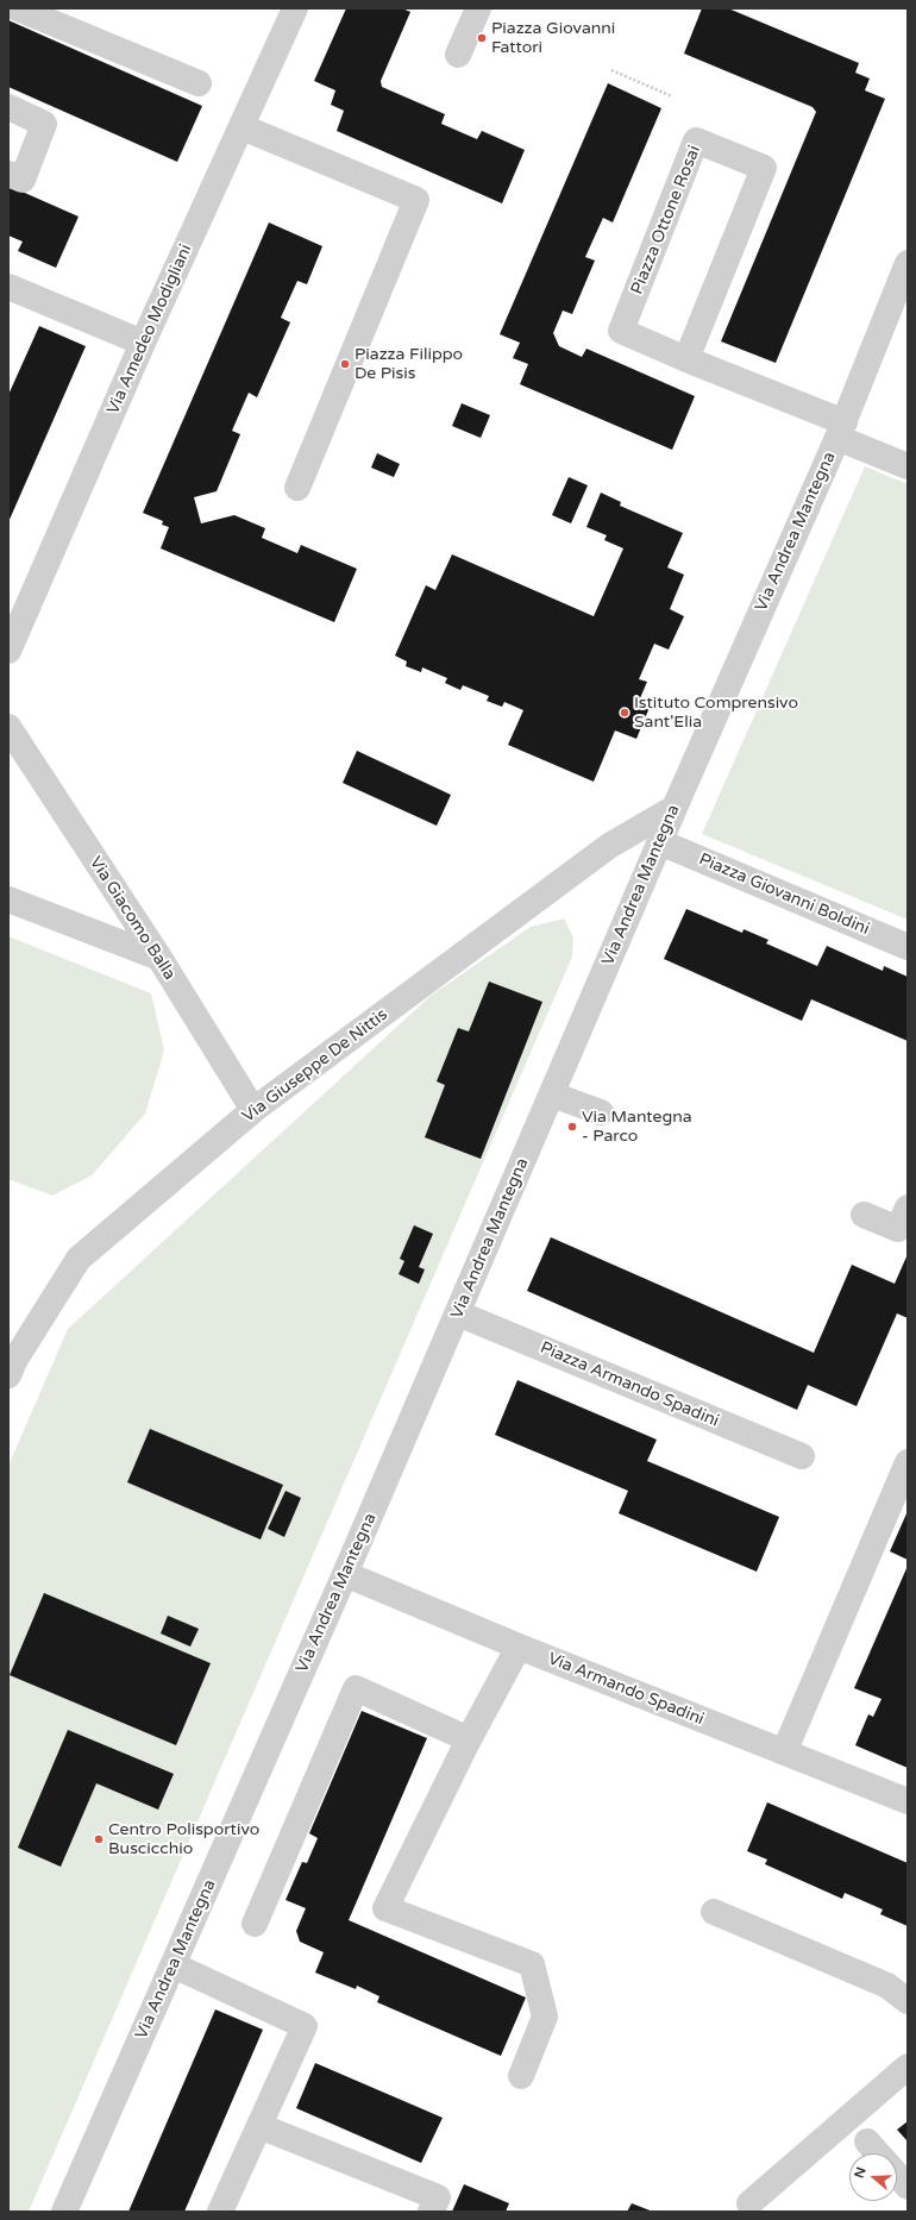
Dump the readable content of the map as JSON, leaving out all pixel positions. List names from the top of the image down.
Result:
{
  "streets": {
    "street": [
      "Piazza Ottone Rosai",
      "Via Amedeo Modigliani",
      "Via Andrea Mantegna",
      "Piazza Giovanni Boldini",
      "Via Giacomo Balla",
      "Via Giuseppe De Nittis",
      "Piazza Armando Spadini",
      "Via Armando Spadini"
    ]
  },
  "crossings": [
    ["Piazza Ottone Rosai", "Via Andrea Mantegna"],
    ["Via Andrea Mantegna", "Piazza Giovanni Boldini"],
    ["Via Andrea Mantegna", "Via Giuseppe De Nittis"],
    ["Via Andrea Mantegna", "Piazza Armando Spadini"],
    ["Via Andrea Mantegna", "Via Armando Spadini"],
    ["Via Giacomo Balla", "Via Giuseppe De Nittis"]
  ],
  "places": [
    "Piazza Giovanni Fattori",
    "Piazza Filippo De Pisis",
    "Istituto Comprensivo Sant'Elia",
    "Via Mantegna - Parco",
    "Centro Polisportivo Buscicchio"
  ],
  "north": "left"
}
